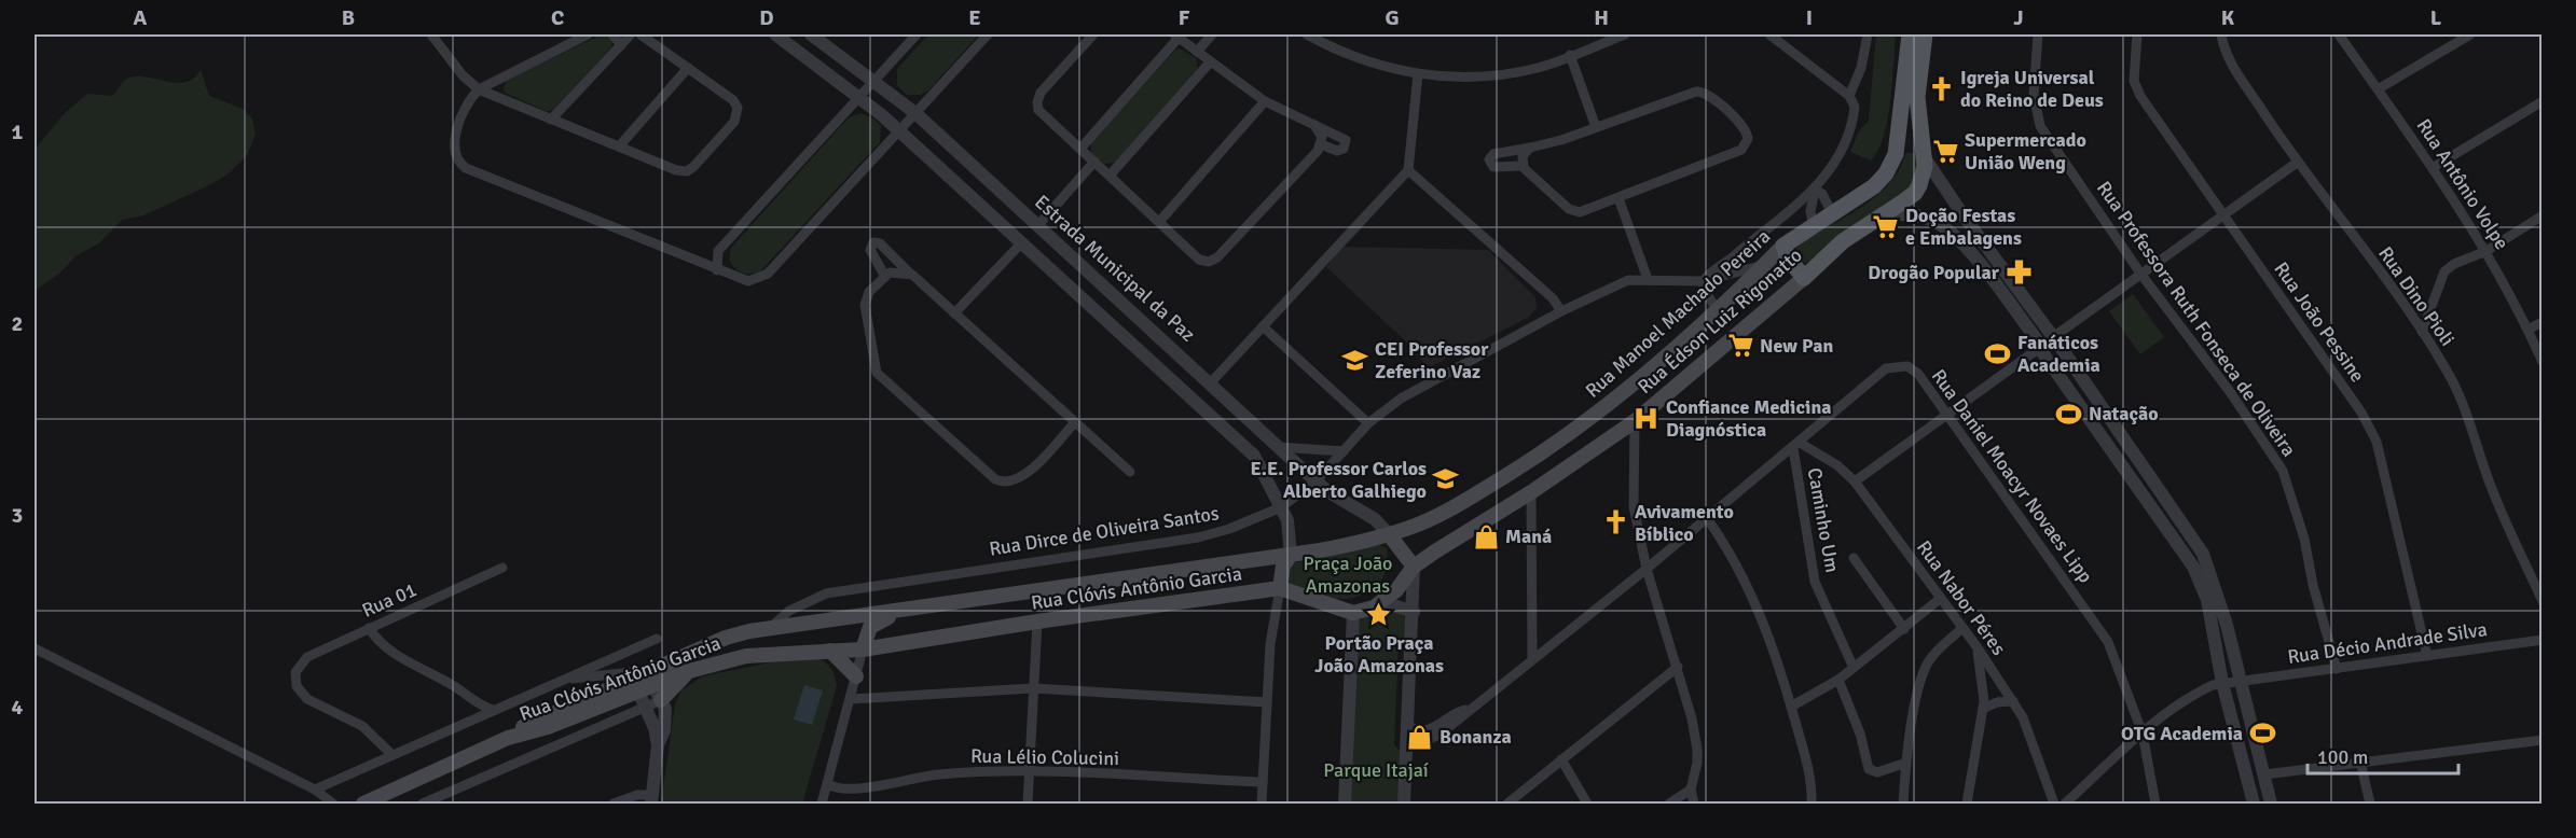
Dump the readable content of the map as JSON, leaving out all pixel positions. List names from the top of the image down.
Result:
{
  "streets": {
    "main road": ["Rua Manoel Machado Pereira", "Rua Édson Luiz Rigonatto", "Rua Clóvis Antônio Garcia"],
    "street": [
      "Rua Antônio Volpe",
      "Estrada Municipal da Paz",
      "Rua Dino Pioli",
      "Rua Professora Ruth Fonseca de Oliveira",
      "Rua João Pessine",
      "Rua Daniel Moacyr Novaes Lipp",
      "Caminho Um",
      "Rua Dirce de Oliveira Santos",
      "Rua Nabor Péres",
      "Rua 01",
      "Rua Décio Andrade Silva",
      "Rua Lélio Colucini"
    ]
  },
  "crossings": [
    ["Estrada Municipal da Paz", "Rua Manoel Machado Pereira"],
    ["Estrada Municipal da Paz", "Rua Dirce de Oliveira Santos"],
    ["Rua Manoel Machado Pereira", "Rua Dirce de Oliveira Santos"],
    ["Rua Manoel Machado Pereira", "Rua Clóvis Antônio Garcia"],
    ["Rua Professora Ruth Fonseca de Oliveira", "Rua Décio Andrade Silva"],
    ["Rua João Pessine", "Rua Décio Andrade Silva"],
    ["Rua Daniel Moacyr Novaes Lipp", "Caminho Um"],
    ["Rua Daniel Moacyr Novaes Lipp", "Rua Nabor Péres"],
    ["Caminho Um", "Rua Nabor Péres"],
    ["Rua Dirce de Oliveira Santos", "Rua Clóvis Antônio Garcia"]
  ],
  "parks": ["Praça João Amazonas", "Parque Itajaí"],
  "places": {
    "church": ["Igreja Universal do Reino de Deus", "Avivamento Bíblico"],
    "supermarket": ["Supermercado União Weng", "Doção Festas e Embalagens", "New Pan"],
    "pharmacy": ["Drogão Popular"],
    "sports": ["Fanáticos Academia", "Natação", "OTG Academia"],
    "school or university": ["CEI Professor Zeferino Vaz", "E.E. Professor Carlos Alberto Galhiego"],
    "hospital": ["Confiance Medicina Diagnóstica"],
    "shop": ["Maná", "Bonanza"],
    "place": ["Portão Praça João Amazonas"]
  },
  "scale_bar": "100 m",
  "grid": {
    "columns": [
      "A",
      "B",
      "C",
      "D",
      "E",
      "F",
      "G",
      "H",
      "I",
      "J",
      "K",
      "L"
    ],
    "rows": [
      "1",
      "2",
      "3",
      "4"
    ]
  }
}
